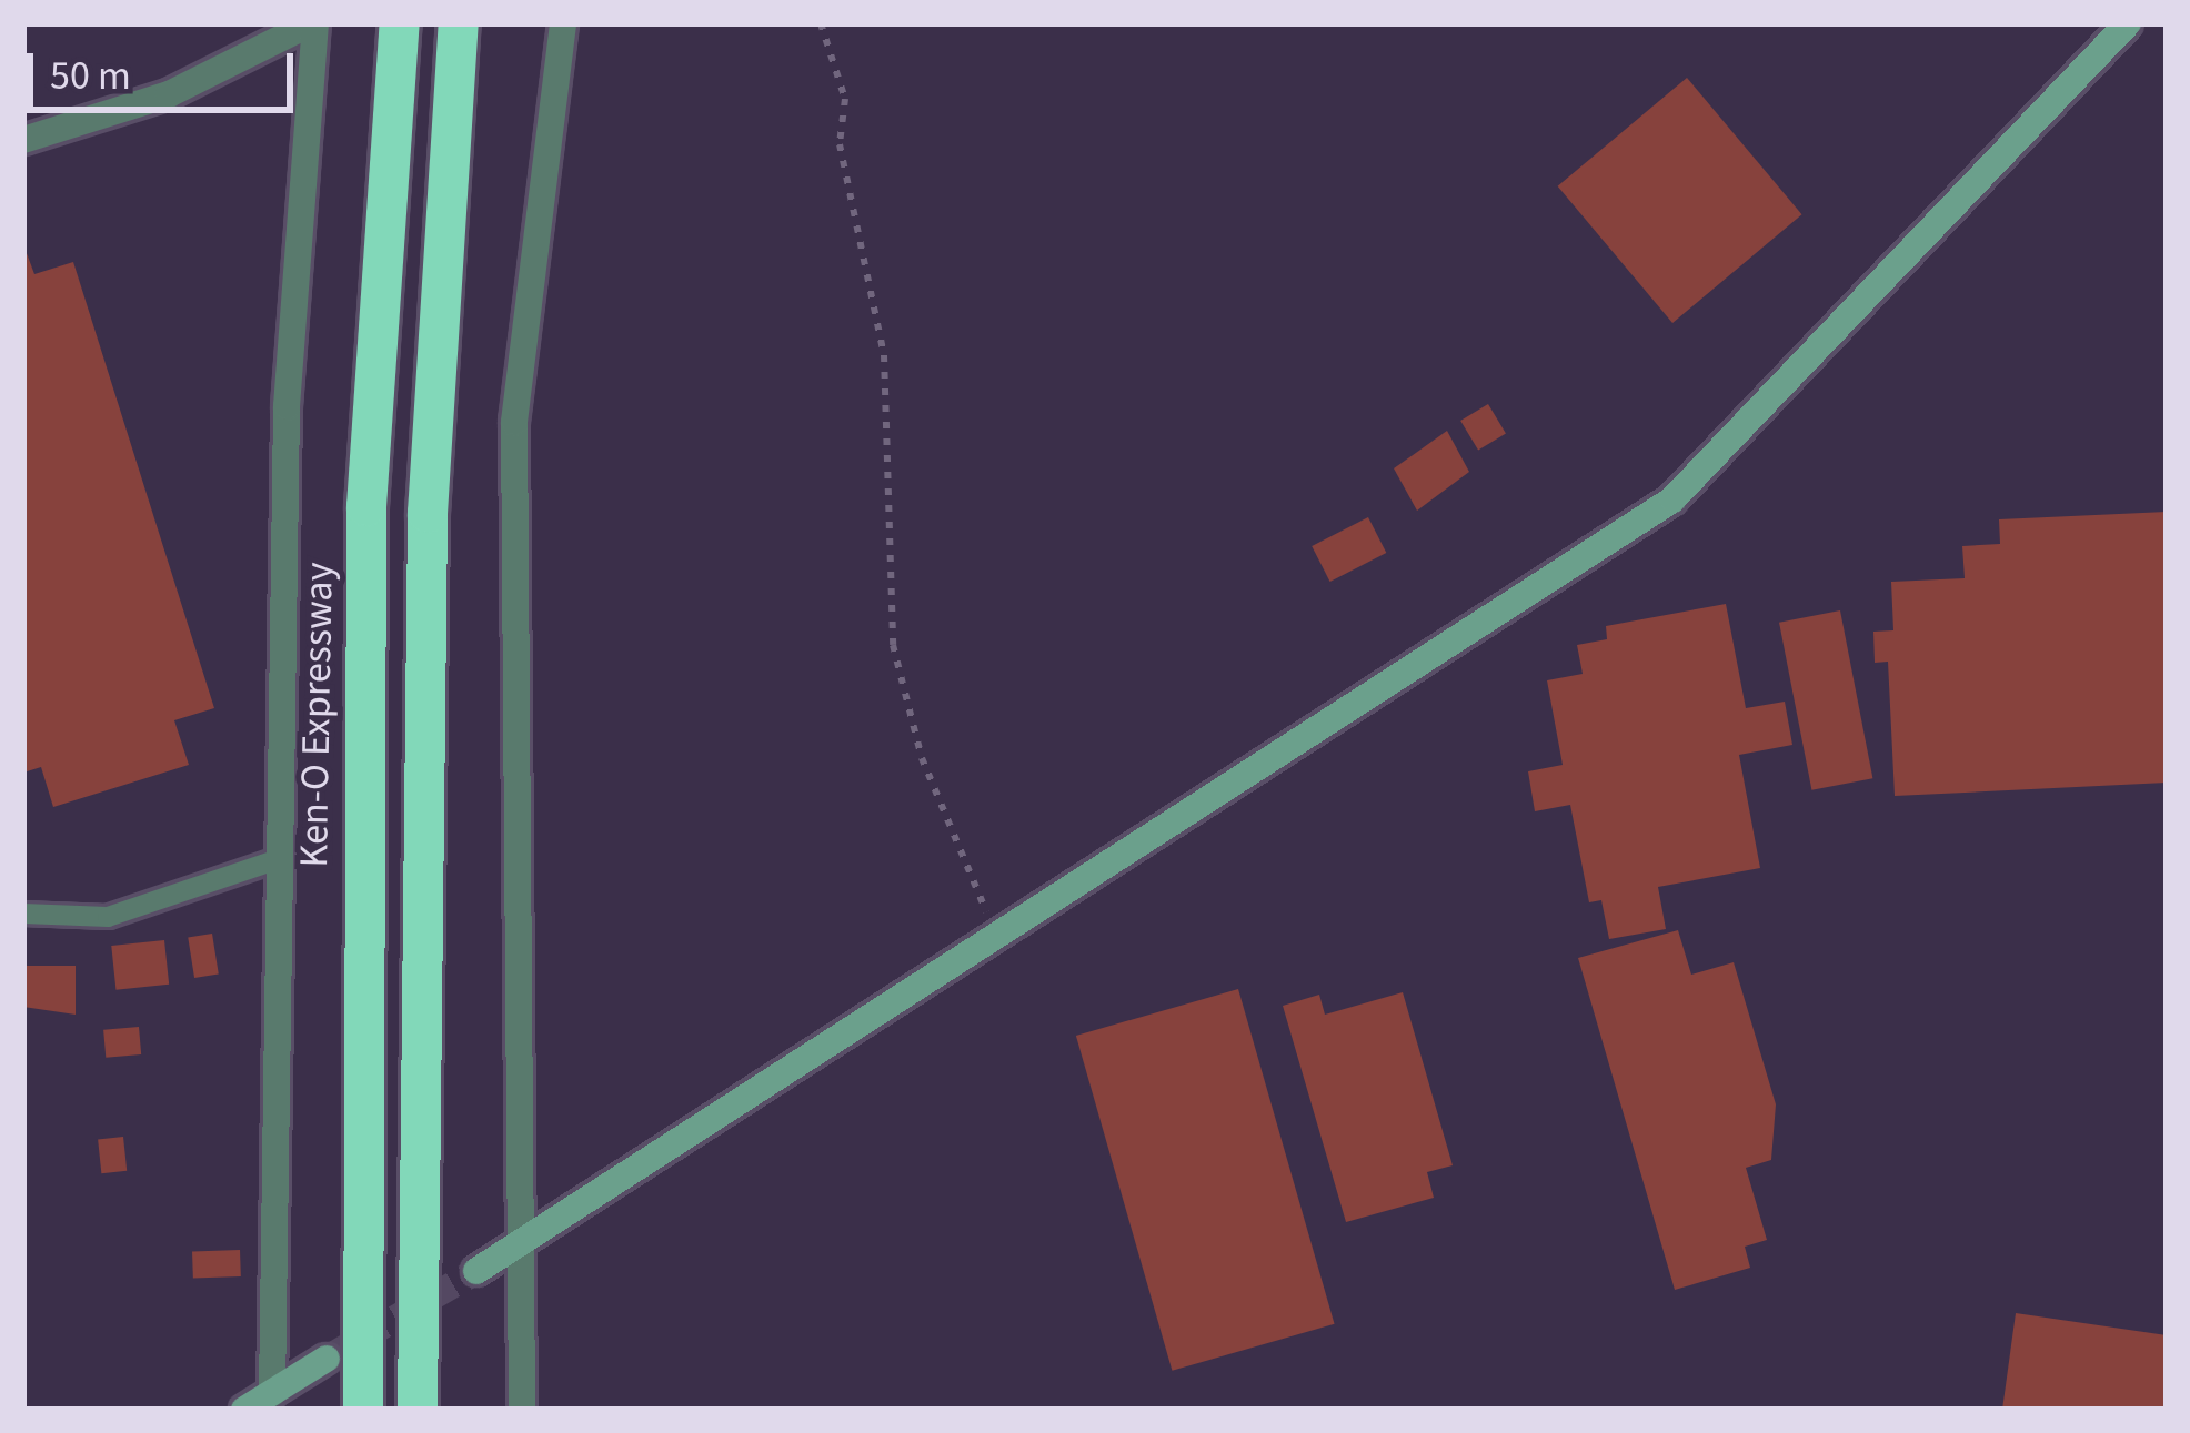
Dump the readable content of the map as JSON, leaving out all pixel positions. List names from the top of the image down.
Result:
{
  "streets": {
    "highway": ["Ken-O Expressway"]
  },
  "scale_bar": "50 m"
}
